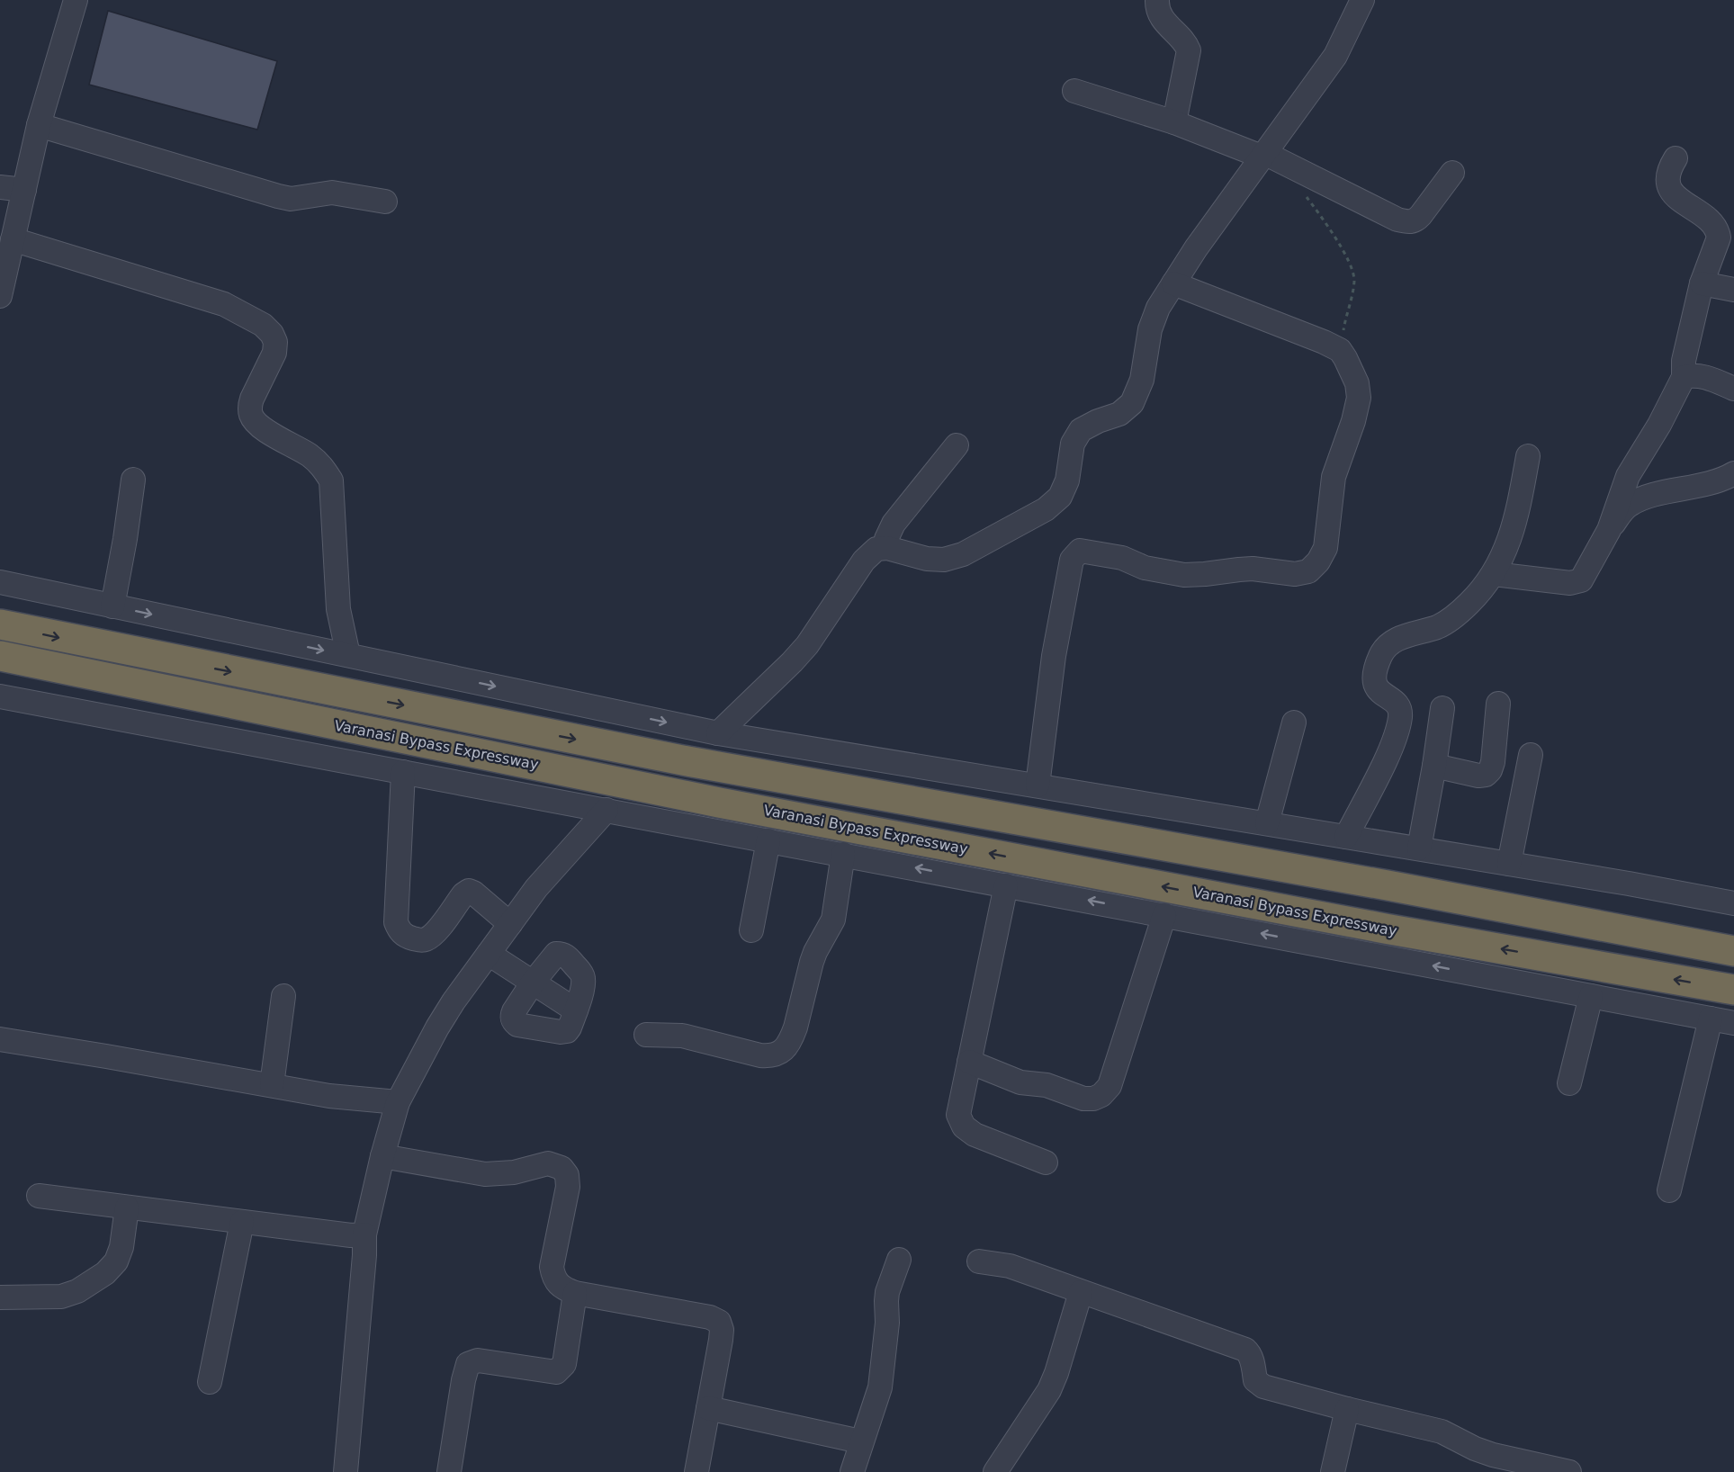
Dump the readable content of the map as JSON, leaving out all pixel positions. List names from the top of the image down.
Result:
{
  "streets": {
    "highway": ["Varanasi Bypass Expressway"]
  }
}
